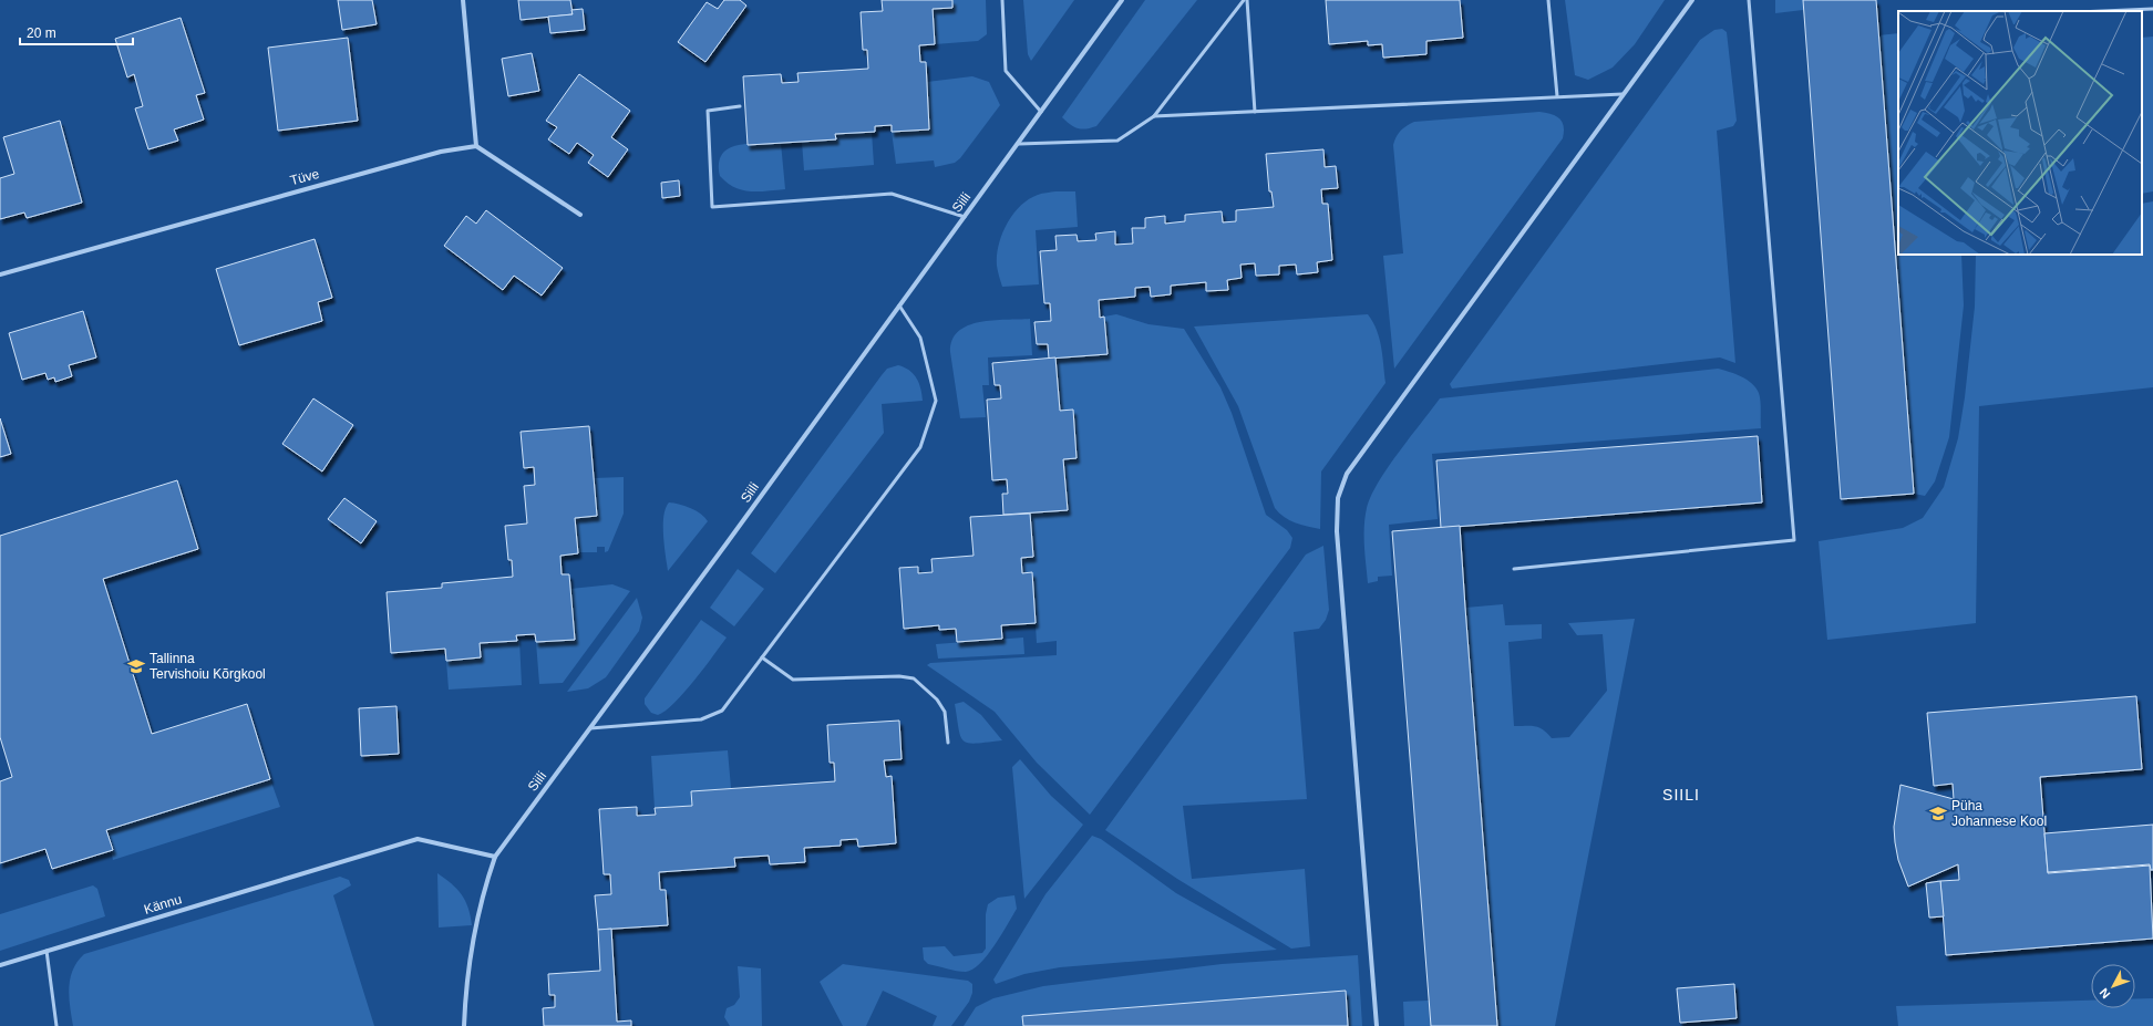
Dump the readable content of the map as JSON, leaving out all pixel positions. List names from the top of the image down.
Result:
{
  "streets": {
    "street": ["Tüve", "Siili", "Kännu"]
  },
  "crossings": [
    ["Siili", "Kännu"]
  ],
  "districts": ["SIILI"],
  "places": {
    "school or university": ["Tallinna Tervishoiu Kõrgkool", "Püha Johannese Kool"]
  },
  "scale_bar": "20 m",
  "north": "bottom left"
}
